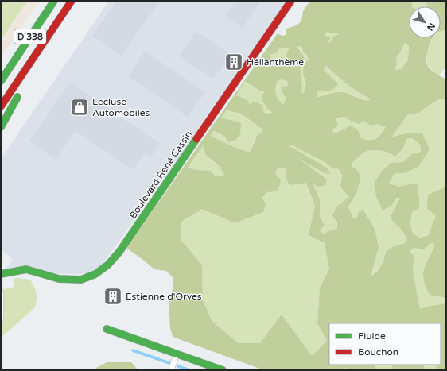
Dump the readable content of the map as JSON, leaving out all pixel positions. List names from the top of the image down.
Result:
{
  "streets": {
    "street": ["D 338", "Boulevard René Cassin"]
  },
  "places": {
    "building": ["Hélianthème", "Estienne d'Orves"],
    "shop": ["Lecluse Automobiles"]
  },
  "legend": ["Fluide", "Bouchon"],
  "north": "bottom right"
}
